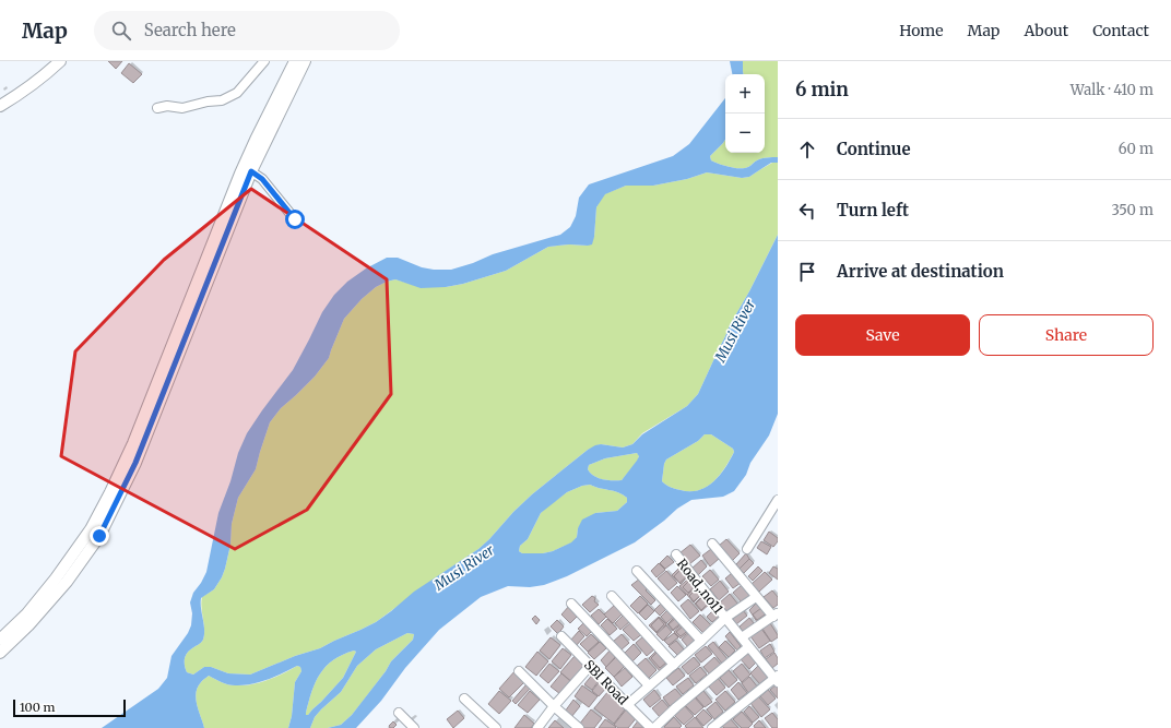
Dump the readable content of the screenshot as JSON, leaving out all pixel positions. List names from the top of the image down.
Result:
{
  "streets": {
    "street": ["Road,.no11", "SBI Road"]
  },
  "water": ["Musi River"],
  "scale_bar": "100 m",
  "page": {
    "header": "Map",
    "search": "Search here",
    "nav": [
      "Home",
      "Map",
      "About",
      "Contact"
    ],
    "heading": ["6 min", "Walk · 410 m"],
    "map_buttons": ["+", "−"],
    "list": [
      ["Continue", "60 m"],
      ["Turn left", "350 m"],
      "Arrive at destination"
    ],
    "buttons": ["Save", "Share"],
    "scale": "100 m"
  }
}
